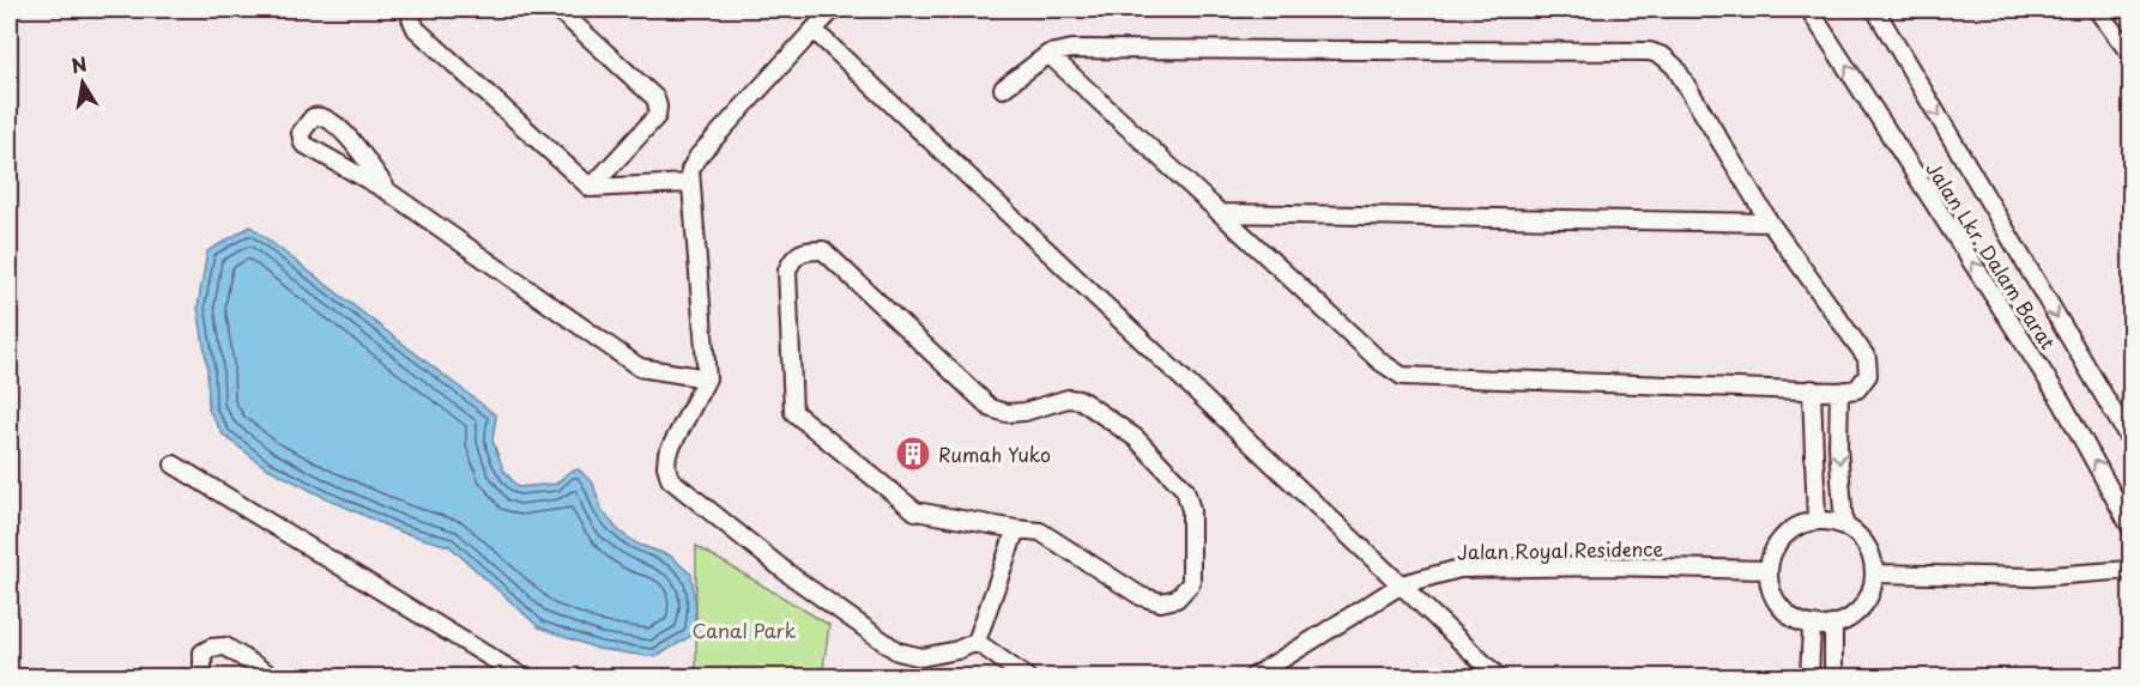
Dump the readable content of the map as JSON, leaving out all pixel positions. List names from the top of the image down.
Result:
{
  "streets": {
    "street": ["Jalan Lkr. Dalam Barat", "Jalan Royal Residence"]
  },
  "parks": ["Canal Park"],
  "places": {
    "building": ["Rumah Yuko"]
  },
  "north": "top"
}
